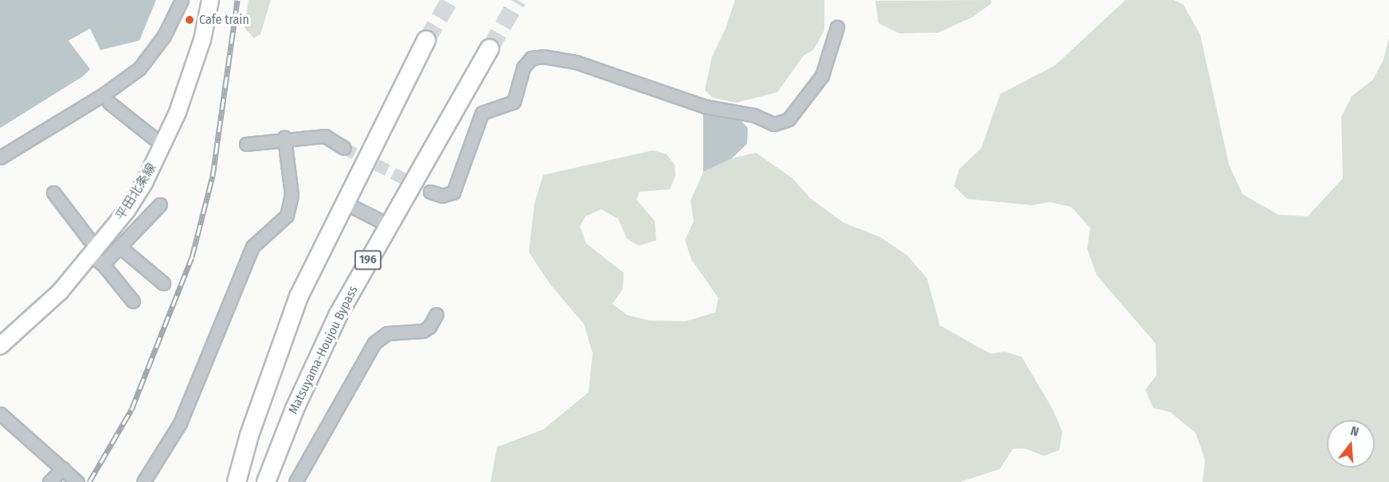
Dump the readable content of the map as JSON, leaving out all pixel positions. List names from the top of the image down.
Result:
{
  "streets": {
    "highway": ["196", "Matsuyama-Houjou Bypass"],
    "main road": ["平田北条線"]
  },
  "places": ["Cafe train"],
  "north": "top"
}
